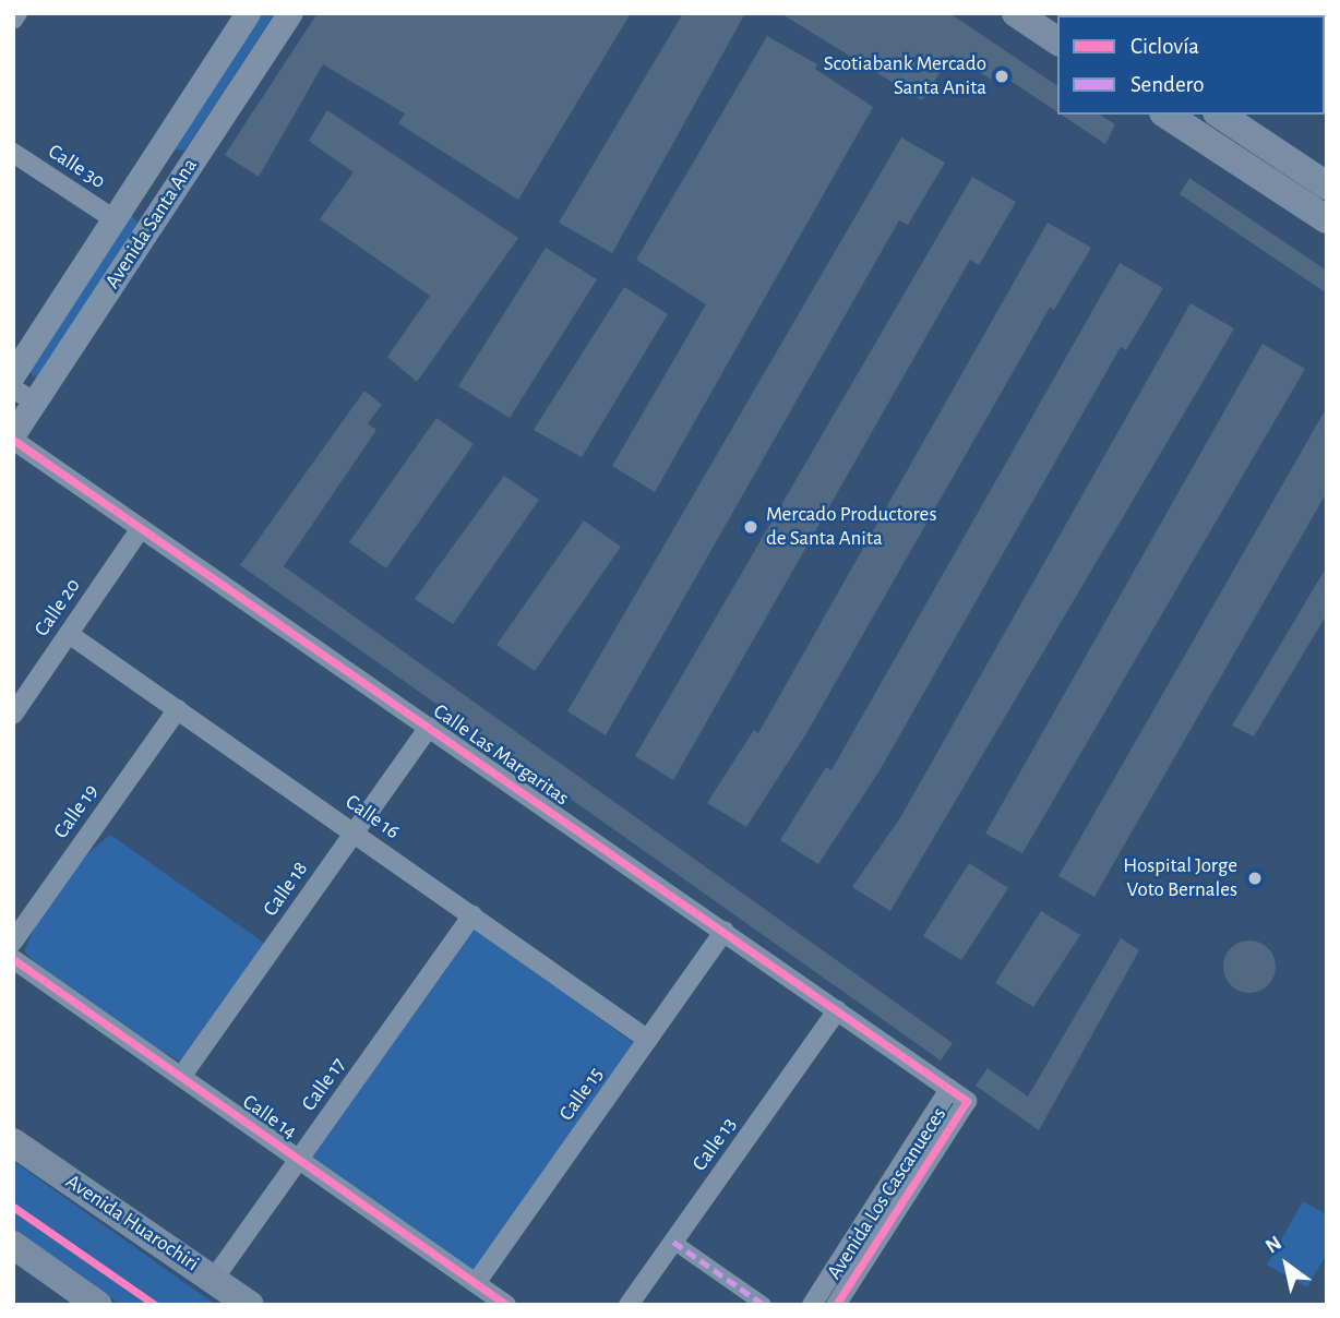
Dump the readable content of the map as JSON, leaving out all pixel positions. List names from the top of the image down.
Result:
{
  "streets": {
    "main road": ["Avenida Huarochiri"],
    "street": [
      "Calle 30",
      "Avenida Santa Ana",
      "Calle 20",
      "Calle Las Margaritas",
      "Calle 19",
      "Calle 16",
      "Calle 18",
      "Calle 17",
      "Calle 15",
      "Calle 14",
      "Calle 13",
      "Avenida Los Cascanueces"
    ]
  },
  "crossings": [
    ["Calle 30", "Avenida Santa Ana"],
    ["Avenida Santa Ana", "Calle Las Margaritas"],
    ["Calle 20", "Calle Las Margaritas"],
    ["Calle 20", "Calle 16"],
    ["Calle Las Margaritas", "Calle 18"],
    ["Calle Las Margaritas", "Calle 15"],
    ["Calle Las Margaritas", "Calle 13"],
    ["Calle Las Margaritas", "Avenida Los Cascanueces"],
    ["Calle 19", "Calle 16"],
    ["Calle 16", "Calle 18"],
    ["Calle 16", "Calle 17"],
    ["Calle 16", "Calle 15"],
    ["Calle 18", "Calle 14"],
    ["Calle 17", "Calle 14"],
    ["Calle 17", "Avenida Huarochiri"],
    ["Calle 15", "Calle 14"]
  ],
  "places": ["Scotiabank Mercado Santa Anita", "Mercado Productores de Santa Anita", "Hospital Jorge Voto Bernales"],
  "legend": ["Ciclovía", "Sendero"],
  "north": "top left"
}
